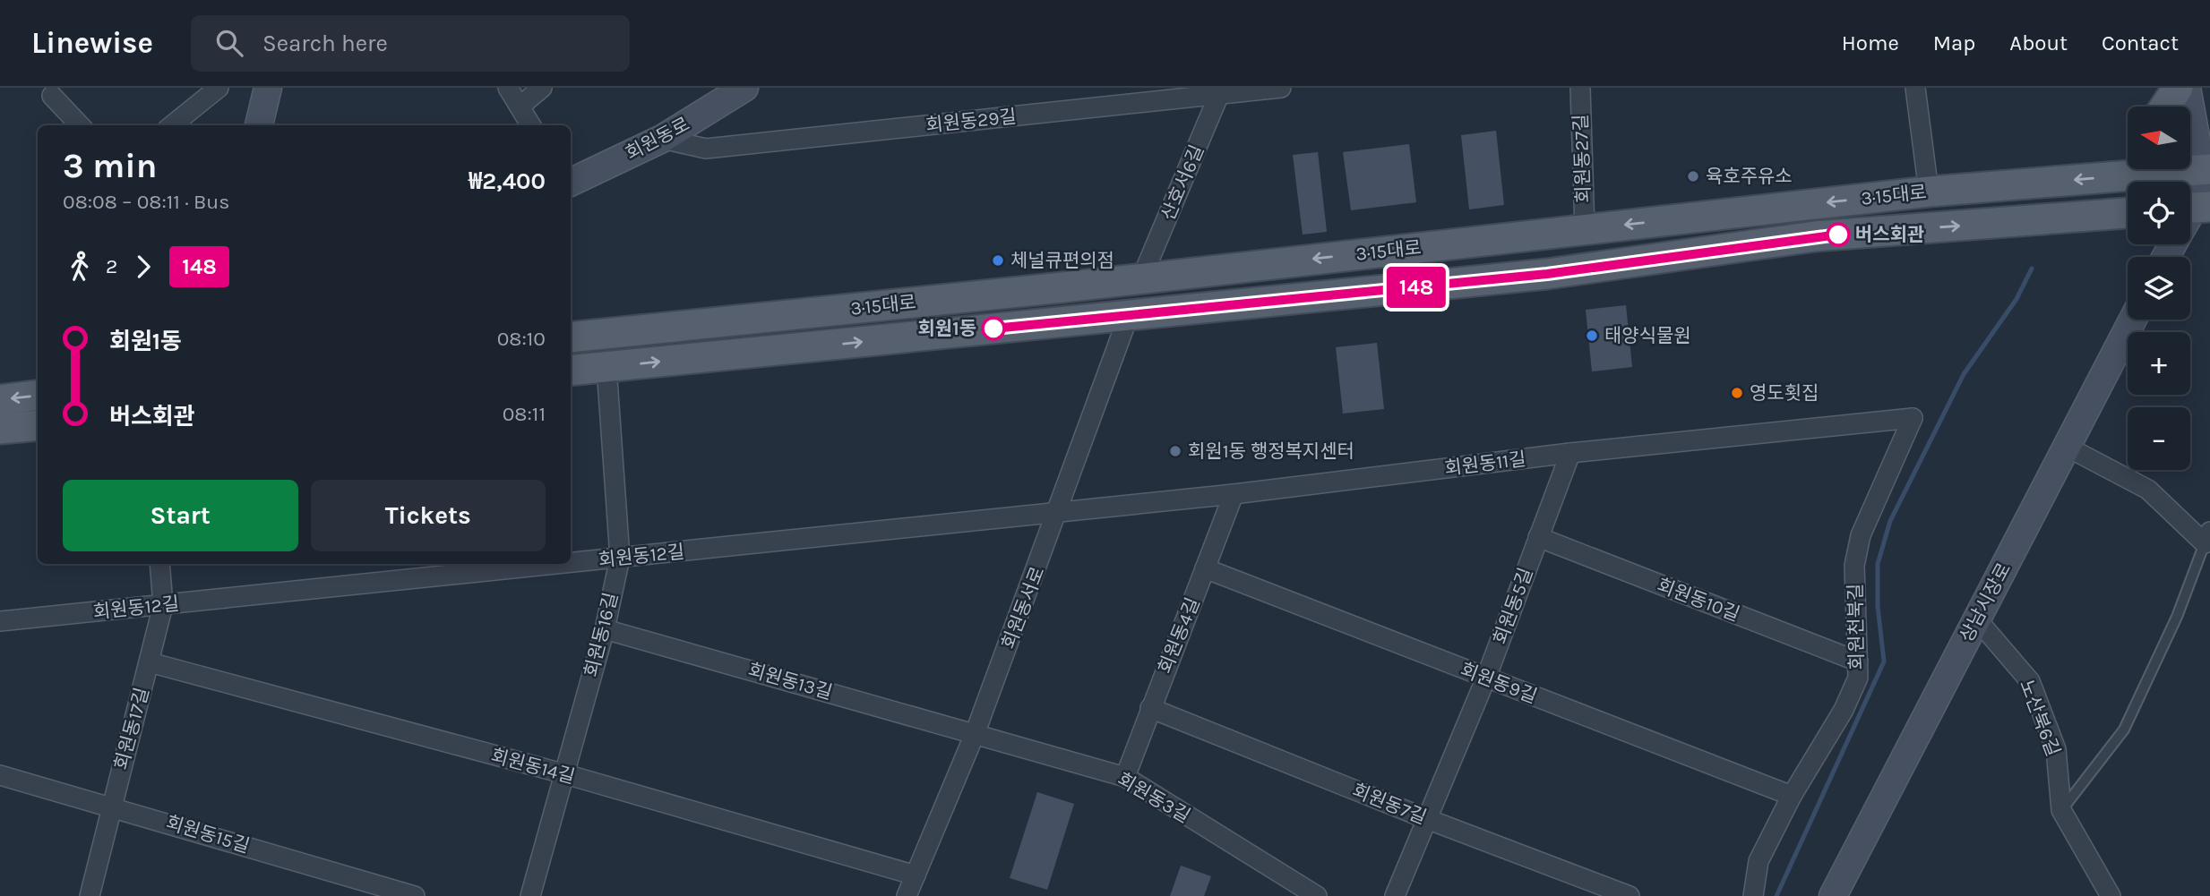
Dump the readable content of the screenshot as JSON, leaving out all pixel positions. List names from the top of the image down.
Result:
{
  "streets": {
    "main road": ["회원동로", "3·15대로", "상남시장로"],
    "street": [
      "회원동29길",
      "회원동27길",
      "산호서6길",
      "회원동11길",
      "회원동12길",
      "회원동10길",
      "회원동5길",
      "회원동서로",
      "회원천북길",
      "회원동16길",
      "회원동4길",
      "회원동13길",
      "회원동9길",
      "노산북6길",
      "회원동17길",
      "회원동14길",
      "회원동3길",
      "회원동7길",
      "회원동15길"
    ]
  },
  "crossings": [
    ["회원동29길", "회원동로"],
    ["회원동29길", "산호서6길"],
    ["회원동27길", "3·15대로"],
    ["산호서6길", "3·15대로"],
    ["3·15대로", "회원동서로"],
    ["3·15대로", "회원동16길"],
    ["회원동11길", "회원동12길"],
    ["회원동11길", "회원동5길"],
    ["회원동11길", "회원동서로"],
    ["회원동11길", "회원천북길"],
    ["회원동11길", "회원동4길"],
    ["회원동12길", "회원동서로"],
    ["회원동12길", "회원동16길"],
    ["회원동12길", "회원동17길"],
    ["회원동10길", "회원동5길"],
    ["회원동10길", "회원천북길"],
    ["상남시장로", "노산북6길"],
    ["회원동5길", "회원동9길"],
    ["회원동5길", "회원동7길"],
    ["회원동서로", "회원동13길"],
    ["회원동서로", "회원동14길"],
    ["회원동서로", "회원동3길"],
    ["회원천북길", "회원동9길"],
    ["회원동16길", "회원동13길"],
    ["회원동16길", "회원동14길"],
    ["회원동4길", "회원동9길"],
    ["회원동4길", "회원동3길"],
    ["회원동4길", "회원동7길"],
    ["회원동13길", "회원동3길"],
    ["회원동17길", "회원동14길"],
    ["회원동17길", "회원동15길"]
  ],
  "places": [
    "육호주유소",
    "버스회관",
    "체널큐편의점",
    "회원1동",
    "태양식물원",
    "영도횟집",
    "회원1동 행정복지센터"
  ],
  "lines": ["bus line 148"],
  "north": "left",
  "page": {
    "header": "Linewise",
    "search": "Search here",
    "nav": [
      "Home",
      "Map",
      "About",
      "Contact"
    ],
    "on_map": "148",
    "map_buttons": ["+", "−"],
    "heading": ["3 min", "08:08 – 08:11 · Bus", "₩2,400"],
    "legs": ["2", "148"],
    "list": [
      {
        "name": "회원1동",
        "value": "08:10"
      },
      {
        "name": "버스회관",
        "value": "08:11"
      }
    ],
    "buttons": ["Start", "Tickets"]
  }
}
